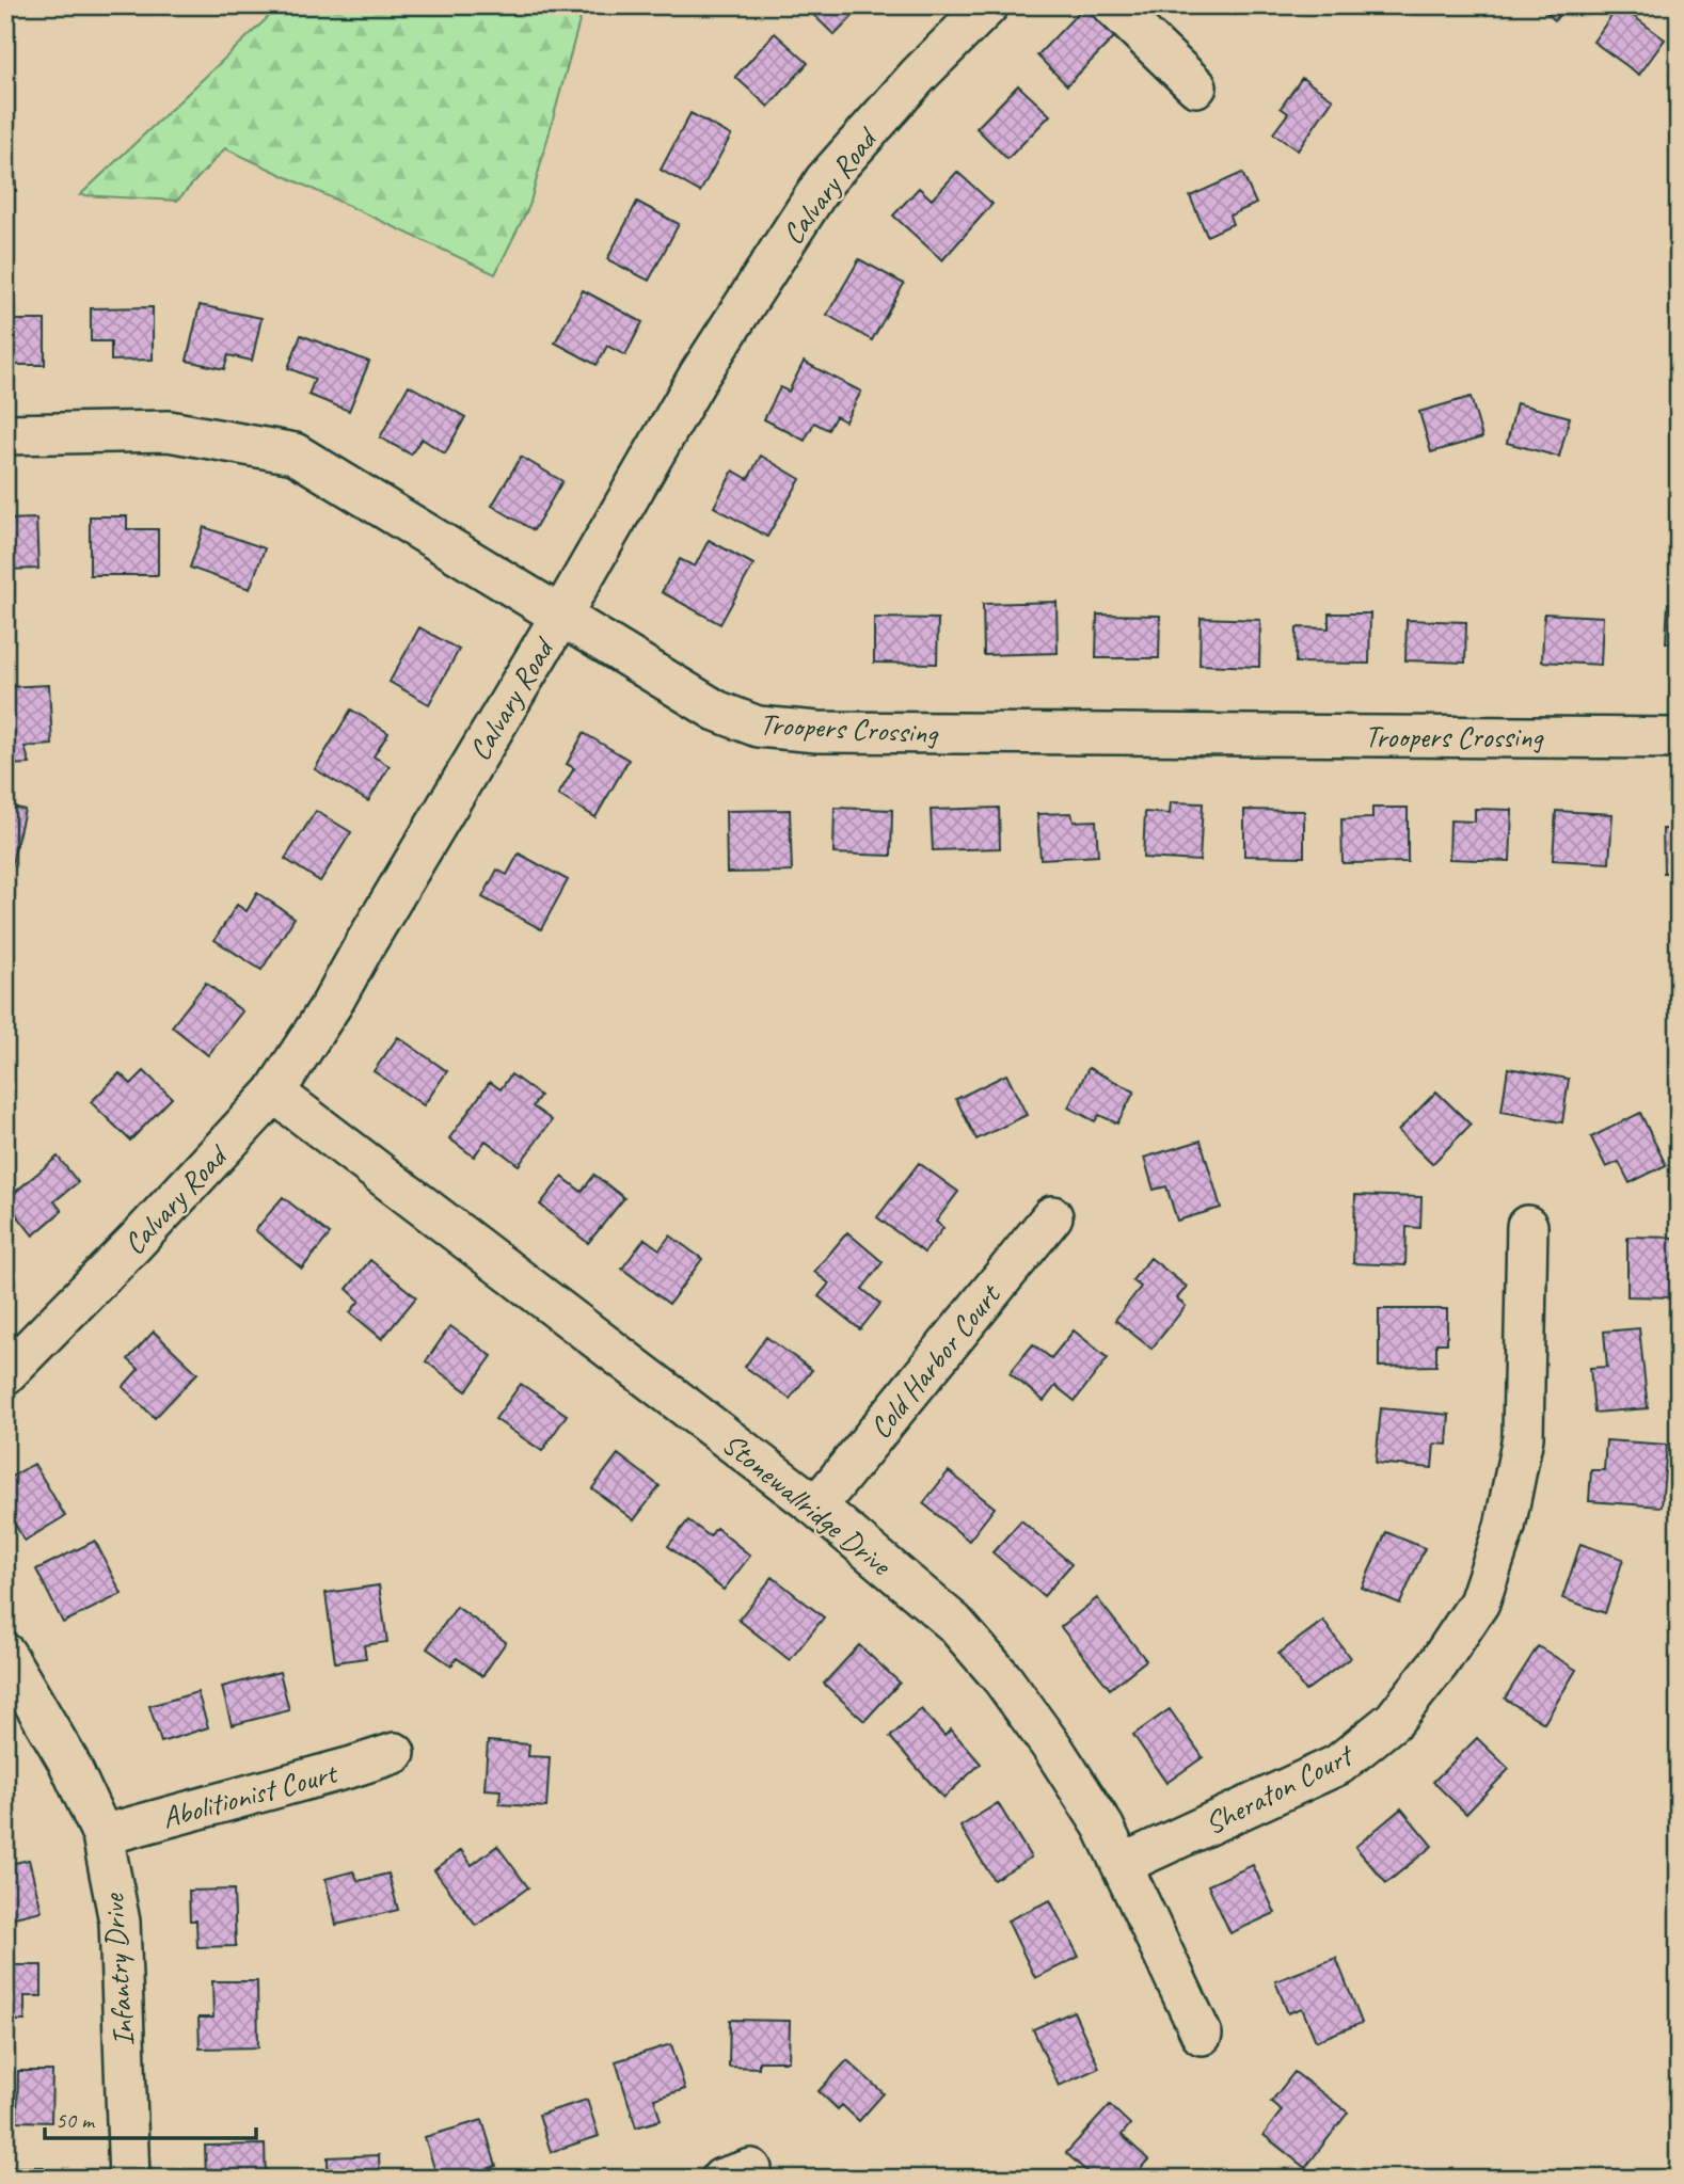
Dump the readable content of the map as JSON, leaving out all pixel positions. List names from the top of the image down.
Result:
{
  "streets": {
    "street": [
      "Calvary Road",
      "Troopers Crossing",
      "Cold Harbor Court",
      "Stonewallridge Drive",
      "Sheraton Court",
      "Abolitionist Court",
      "Infantry Drive"
    ]
  },
  "crossings": [
    ["Calvary Road", "Troopers Crossing"],
    ["Calvary Road", "Stonewallridge Drive"],
    ["Cold Harbor Court", "Stonewallridge Drive"],
    ["Stonewallridge Drive", "Sheraton Court"],
    ["Abolitionist Court", "Infantry Drive"]
  ],
  "scale_bar": "50 m"
}
